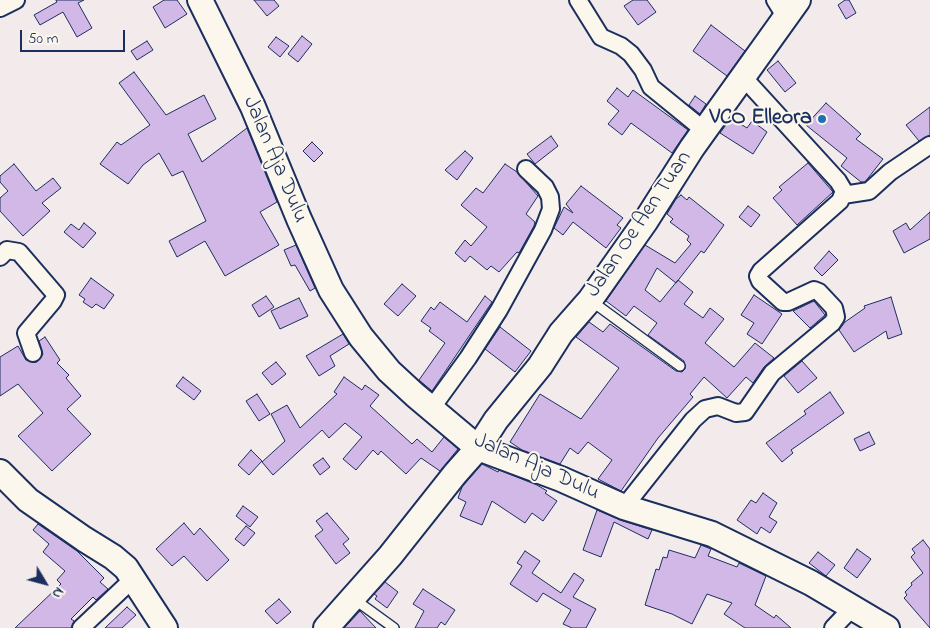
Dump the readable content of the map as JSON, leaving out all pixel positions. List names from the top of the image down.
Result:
{
  "streets": {
    "street": ["Jalan Aja Dulu", "Jalan Oe Aen Tuan"]
  },
  "crossings": [
    ["Jalan Aja Dulu", "Jalan Oe Aen Tuan"]
  ],
  "places": ["VCO Elleora"],
  "scale_bar": "50 m",
  "north": "bottom right"
}
